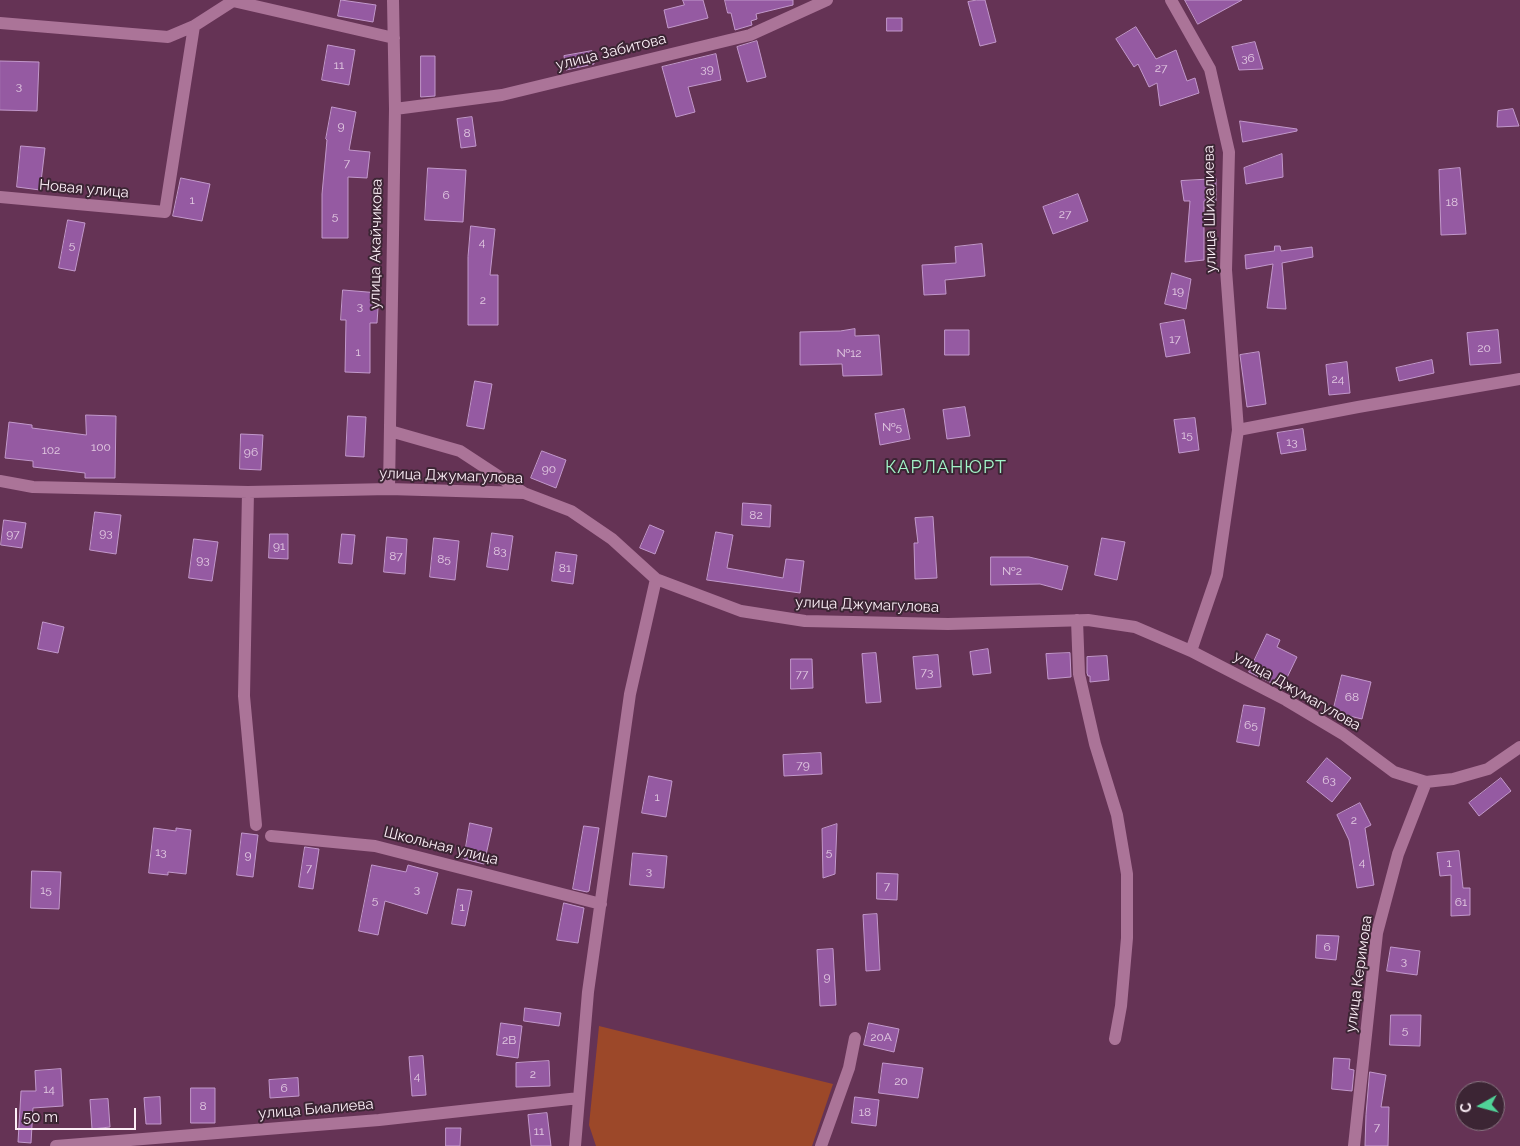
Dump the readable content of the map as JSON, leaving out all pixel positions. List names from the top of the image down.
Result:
{
  "streets": {
    "street": [
      "улица Забитова",
      "Новая улица",
      "улица Шихалиева",
      "улица Акайчикова",
      "улица Джумагулова",
      "Школьная улица",
      "улица Керимова",
      "улица Биалиева"
    ]
  },
  "crossings": [
    ["улица Забитова", "улица Акайчикова"],
    ["улица Шихалиева", "улица Джумагулова"],
    ["улица Акайчикова", "улица Джумагулова"],
    ["улица Джумагулова", "улица Керимова"]
  ],
  "districts": ["КАРЛАНЮРТ"],
  "house_numbers": [
    "36",
    "11",
    "27",
    "39",
    "3",
    "9",
    "8",
    "7",
    "6",
    "1",
    "18",
    "27",
    "5",
    "4",
    "5",
    "19",
    "2",
    "3",
    "17",
    "20",
    "1",
    "№12",
    "24",
    "№5",
    "15",
    "13",
    "100",
    "102",
    "96",
    "90",
    "82",
    "93",
    "97",
    "91",
    "83",
    "87",
    "85",
    "93",
    "81",
    "№2",
    "73",
    "77",
    "68",
    "65",
    "79",
    "63",
    "1",
    "2",
    "13",
    "5",
    "9",
    "4",
    "1",
    "7",
    "3",
    "7",
    "3",
    "15",
    "5",
    "61",
    "1",
    "6",
    "3",
    "9",
    "5",
    "20А",
    "2В",
    "2",
    "4",
    "20",
    "6",
    "14",
    "8",
    "18",
    "7",
    "11"
  ],
  "scale_bar": "50 m",
  "north": "left"
}
